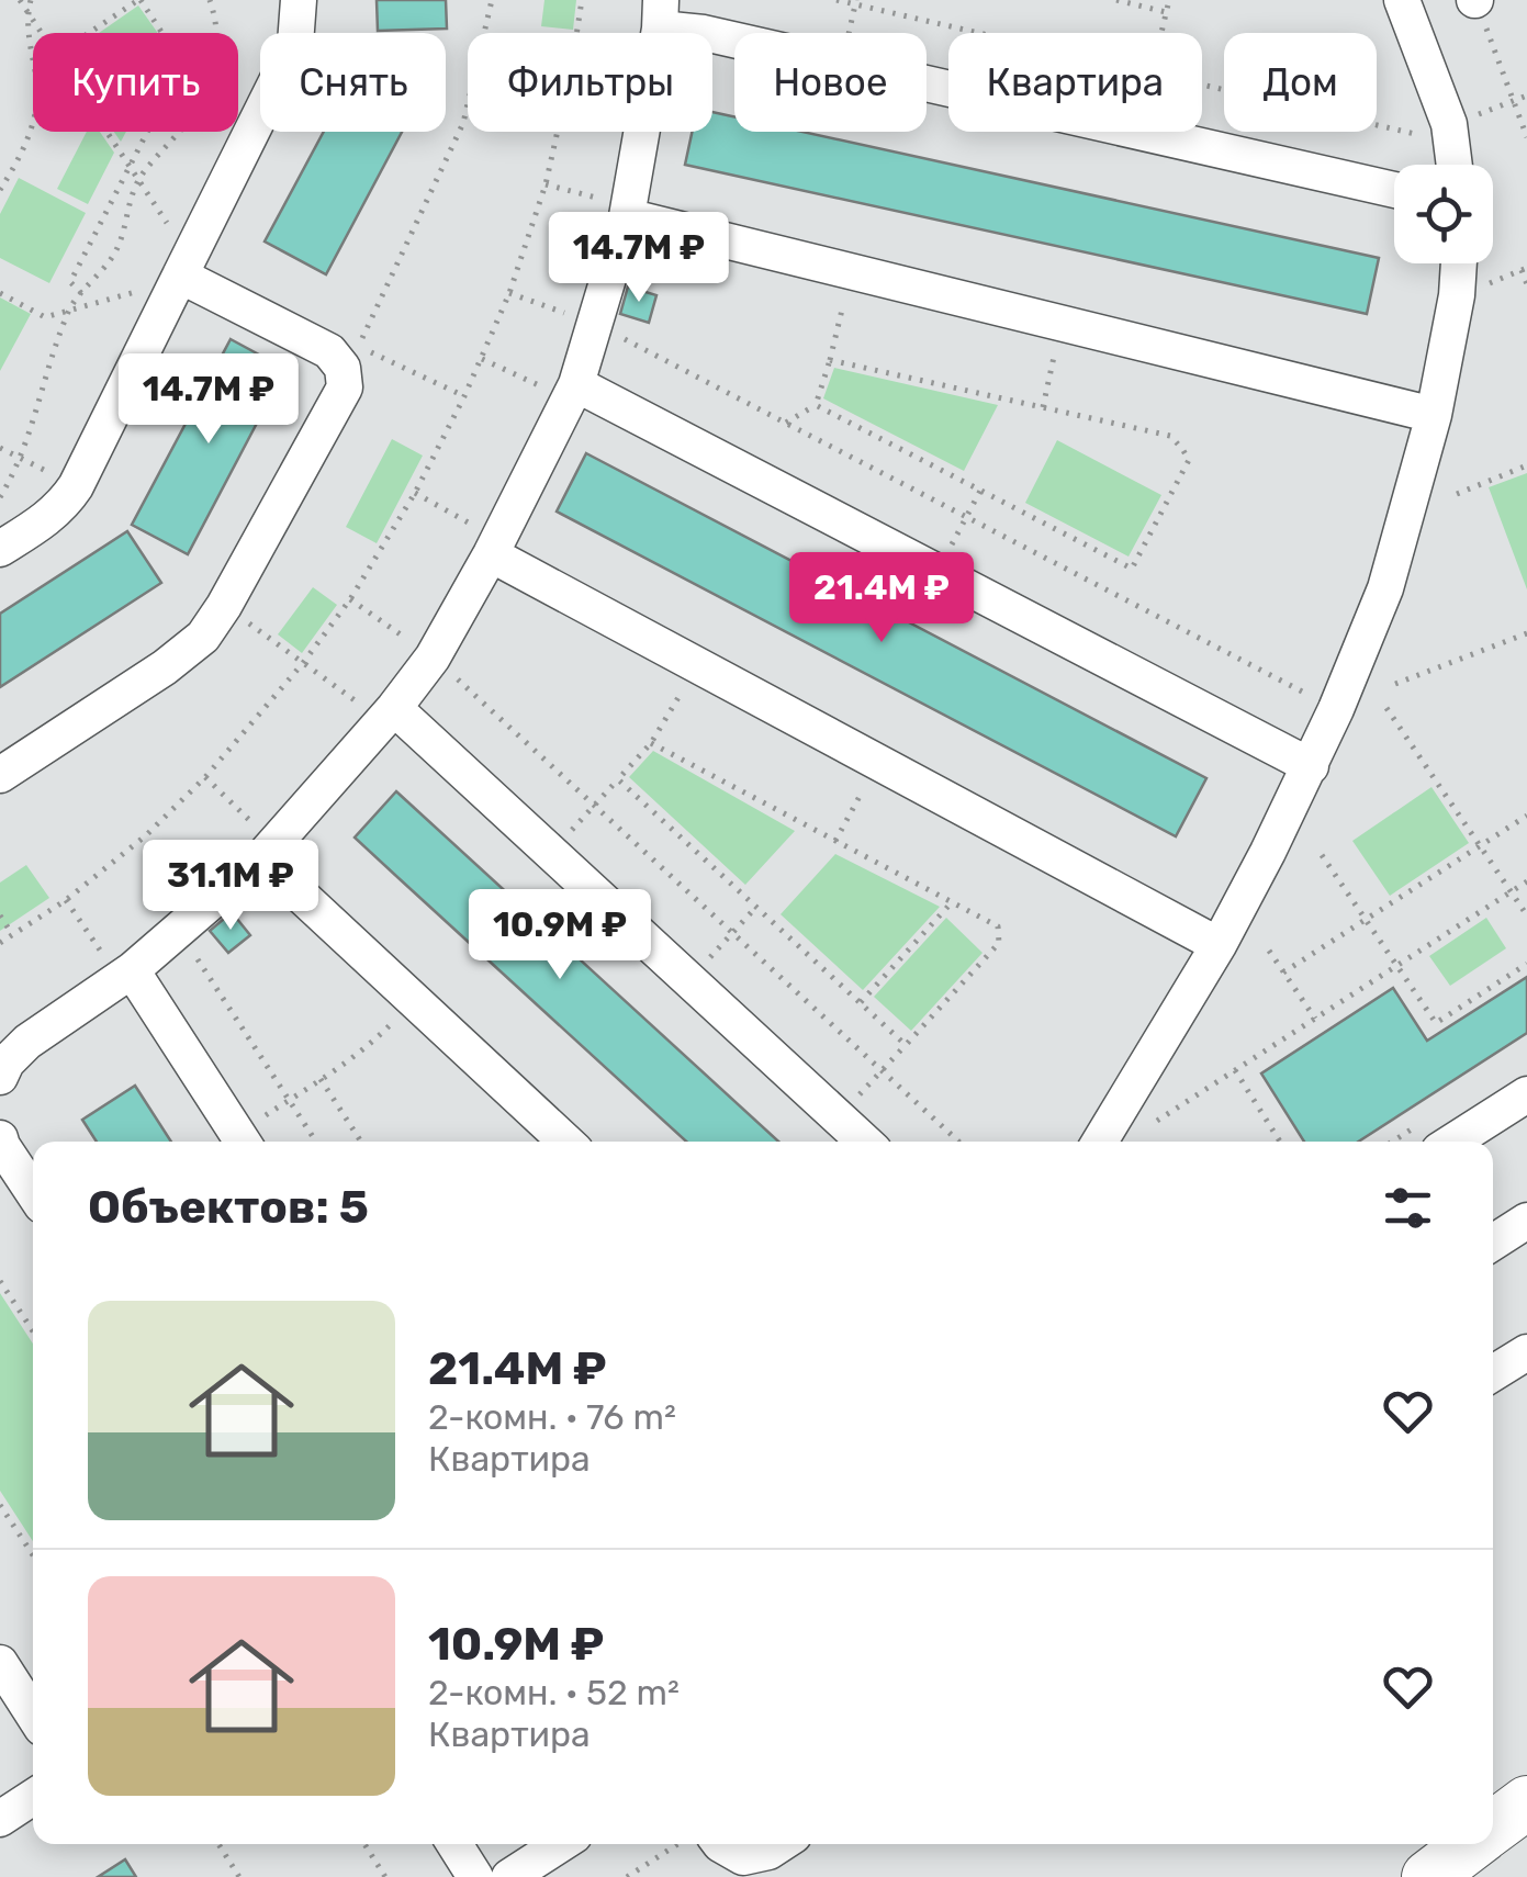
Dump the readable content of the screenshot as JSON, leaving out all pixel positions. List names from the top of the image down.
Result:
{
  "page": {
    "chip": [
      "Купить",
      "Снять",
      "Фильтры",
      "Новое",
      "Квартира",
      "Дом"
    ],
    "price": [
      "14.7M ₽",
      "14.7M ₽",
      "21.4M ₽",
      "31.1M ₽",
      "10.9M ₽"
    ],
    "heading": "Объектов: 5",
    "list": [
      {
        "name": "21.4M ₽",
        "note": "2-комн. · 76 m² · Квартира"
      },
      {
        "name": "10.9M ₽",
        "note": "2-комн. · 52 m² · Квартира"
      }
    ]
  }
}
